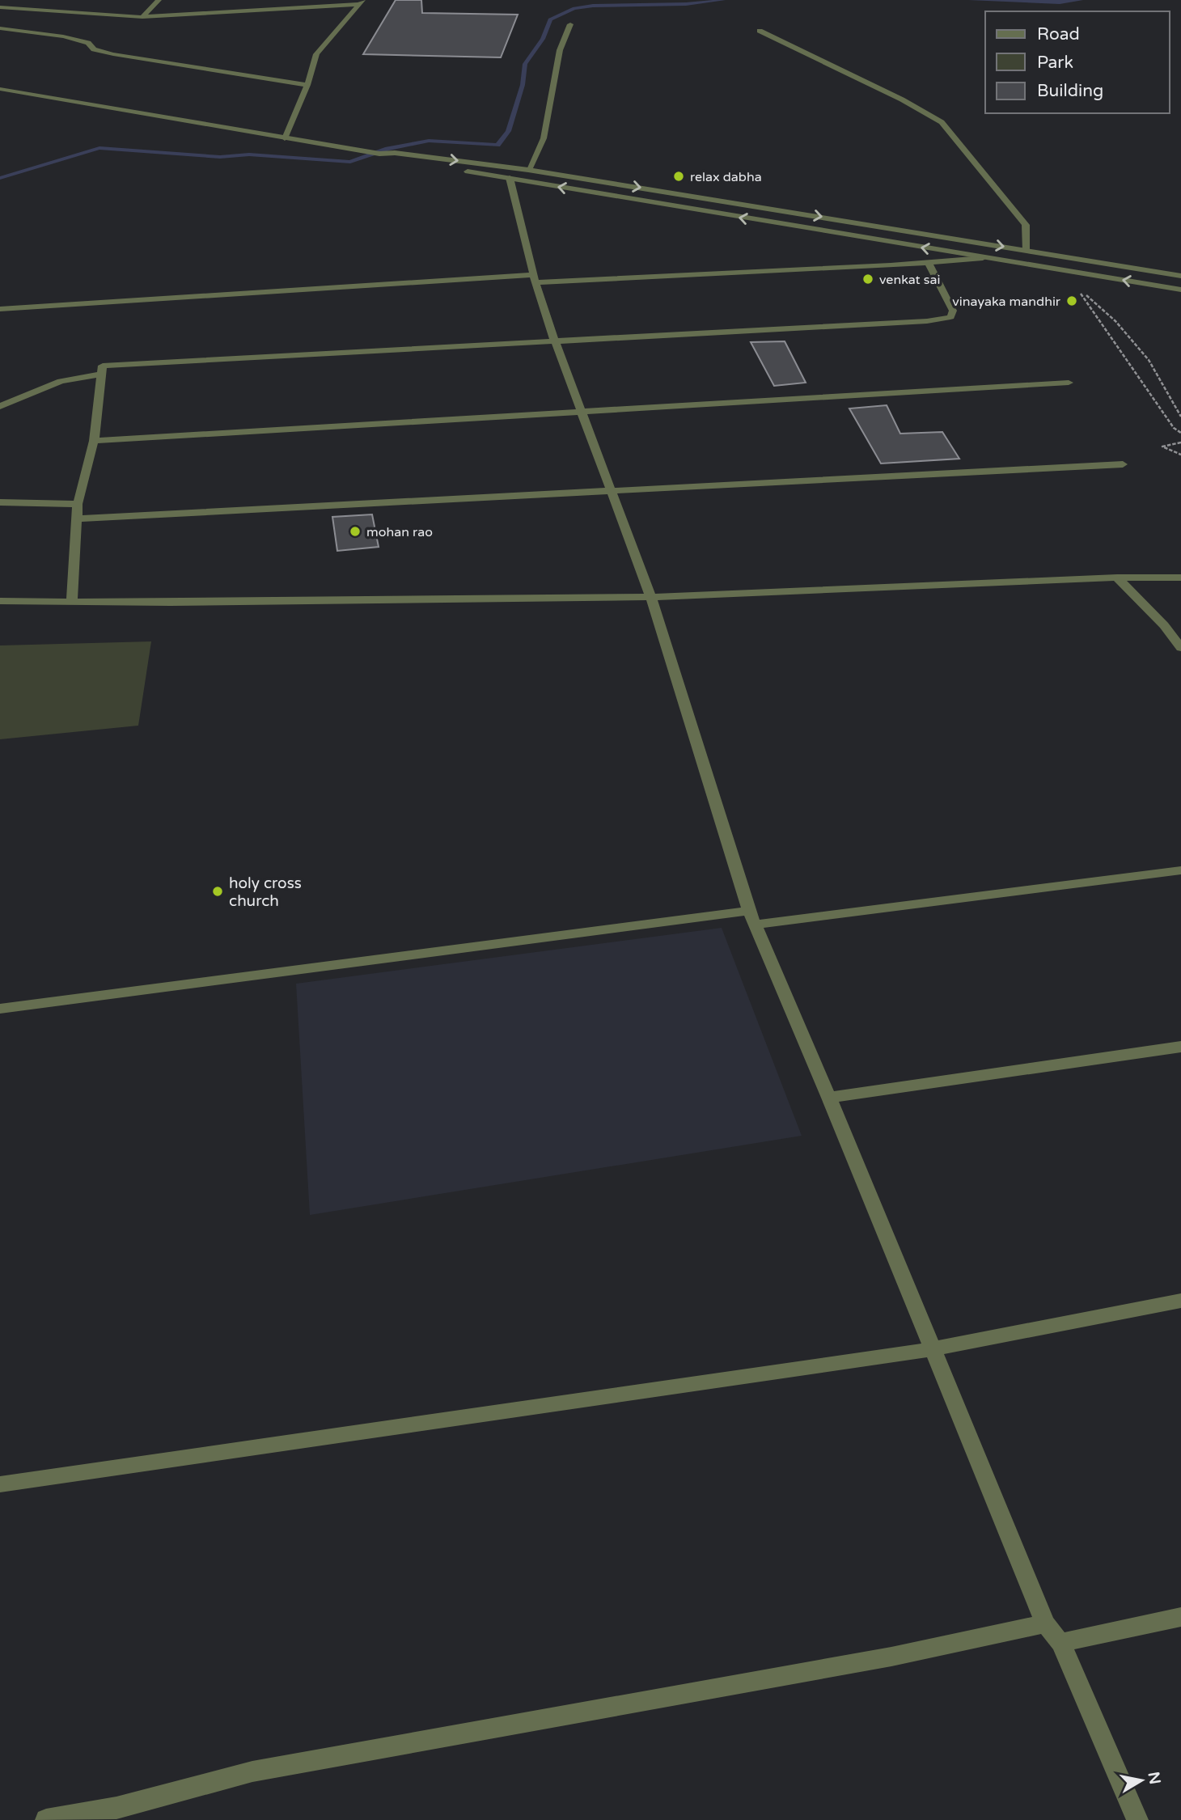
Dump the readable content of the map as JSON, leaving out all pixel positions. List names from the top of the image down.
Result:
{
  "places": [
    "relax dabha",
    "venkat sai",
    "vinayaka mandhir",
    "mohan rao",
    "holy cross church"
  ],
  "legend": ["Road", "Park", "Building"],
  "north": "right"
}
